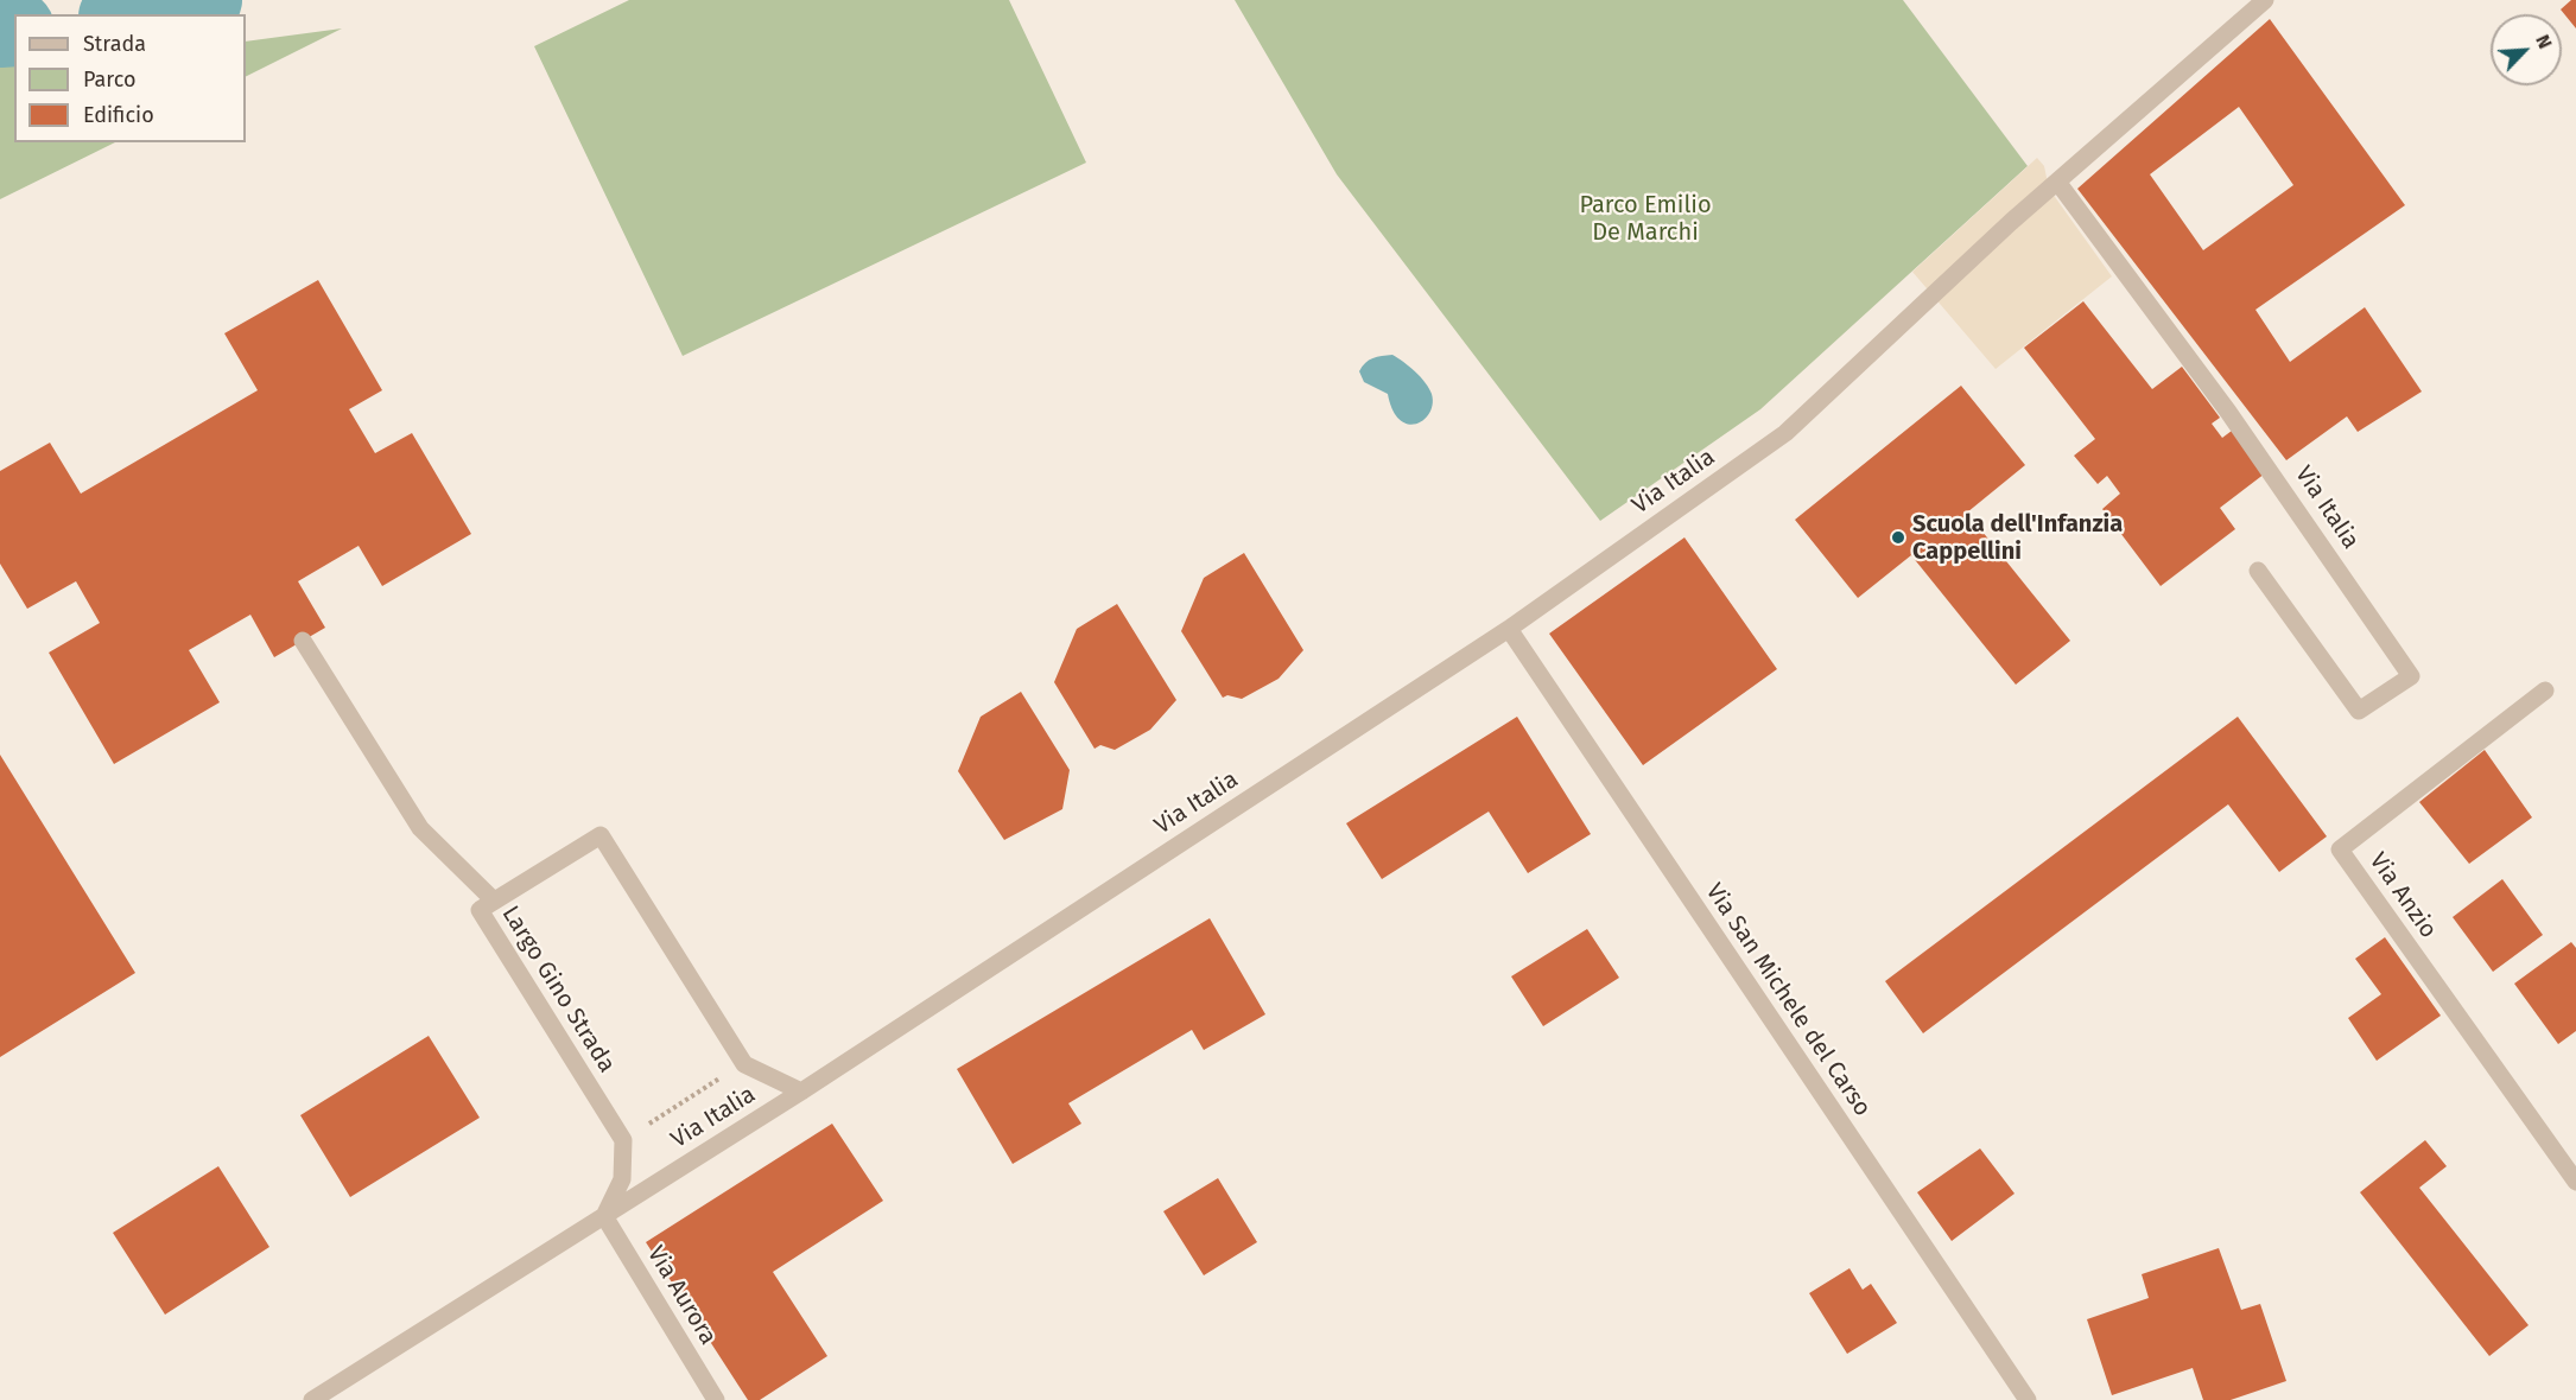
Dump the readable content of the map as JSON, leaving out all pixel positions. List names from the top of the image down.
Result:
{
  "streets": {
    "street": [
      "Via Italia",
      "Via Anzio",
      "Largo Gino Strada",
      "Via San Michele del Carso",
      "Via Aurora"
    ]
  },
  "crossings": [
    ["Via Italia", "Largo Gino Strada"],
    ["Via Italia", "Via San Michele del Carso"],
    ["Via Italia", "Via Aurora"],
    ["Largo Gino Strada", "Via Aurora"]
  ],
  "parks": ["Parco Emilio De Marchi"],
  "places": ["Scuola dell'Infanzia Cappellini"],
  "legend": ["Strada", "Parco", "Edificio"],
  "north": "top right"
}
